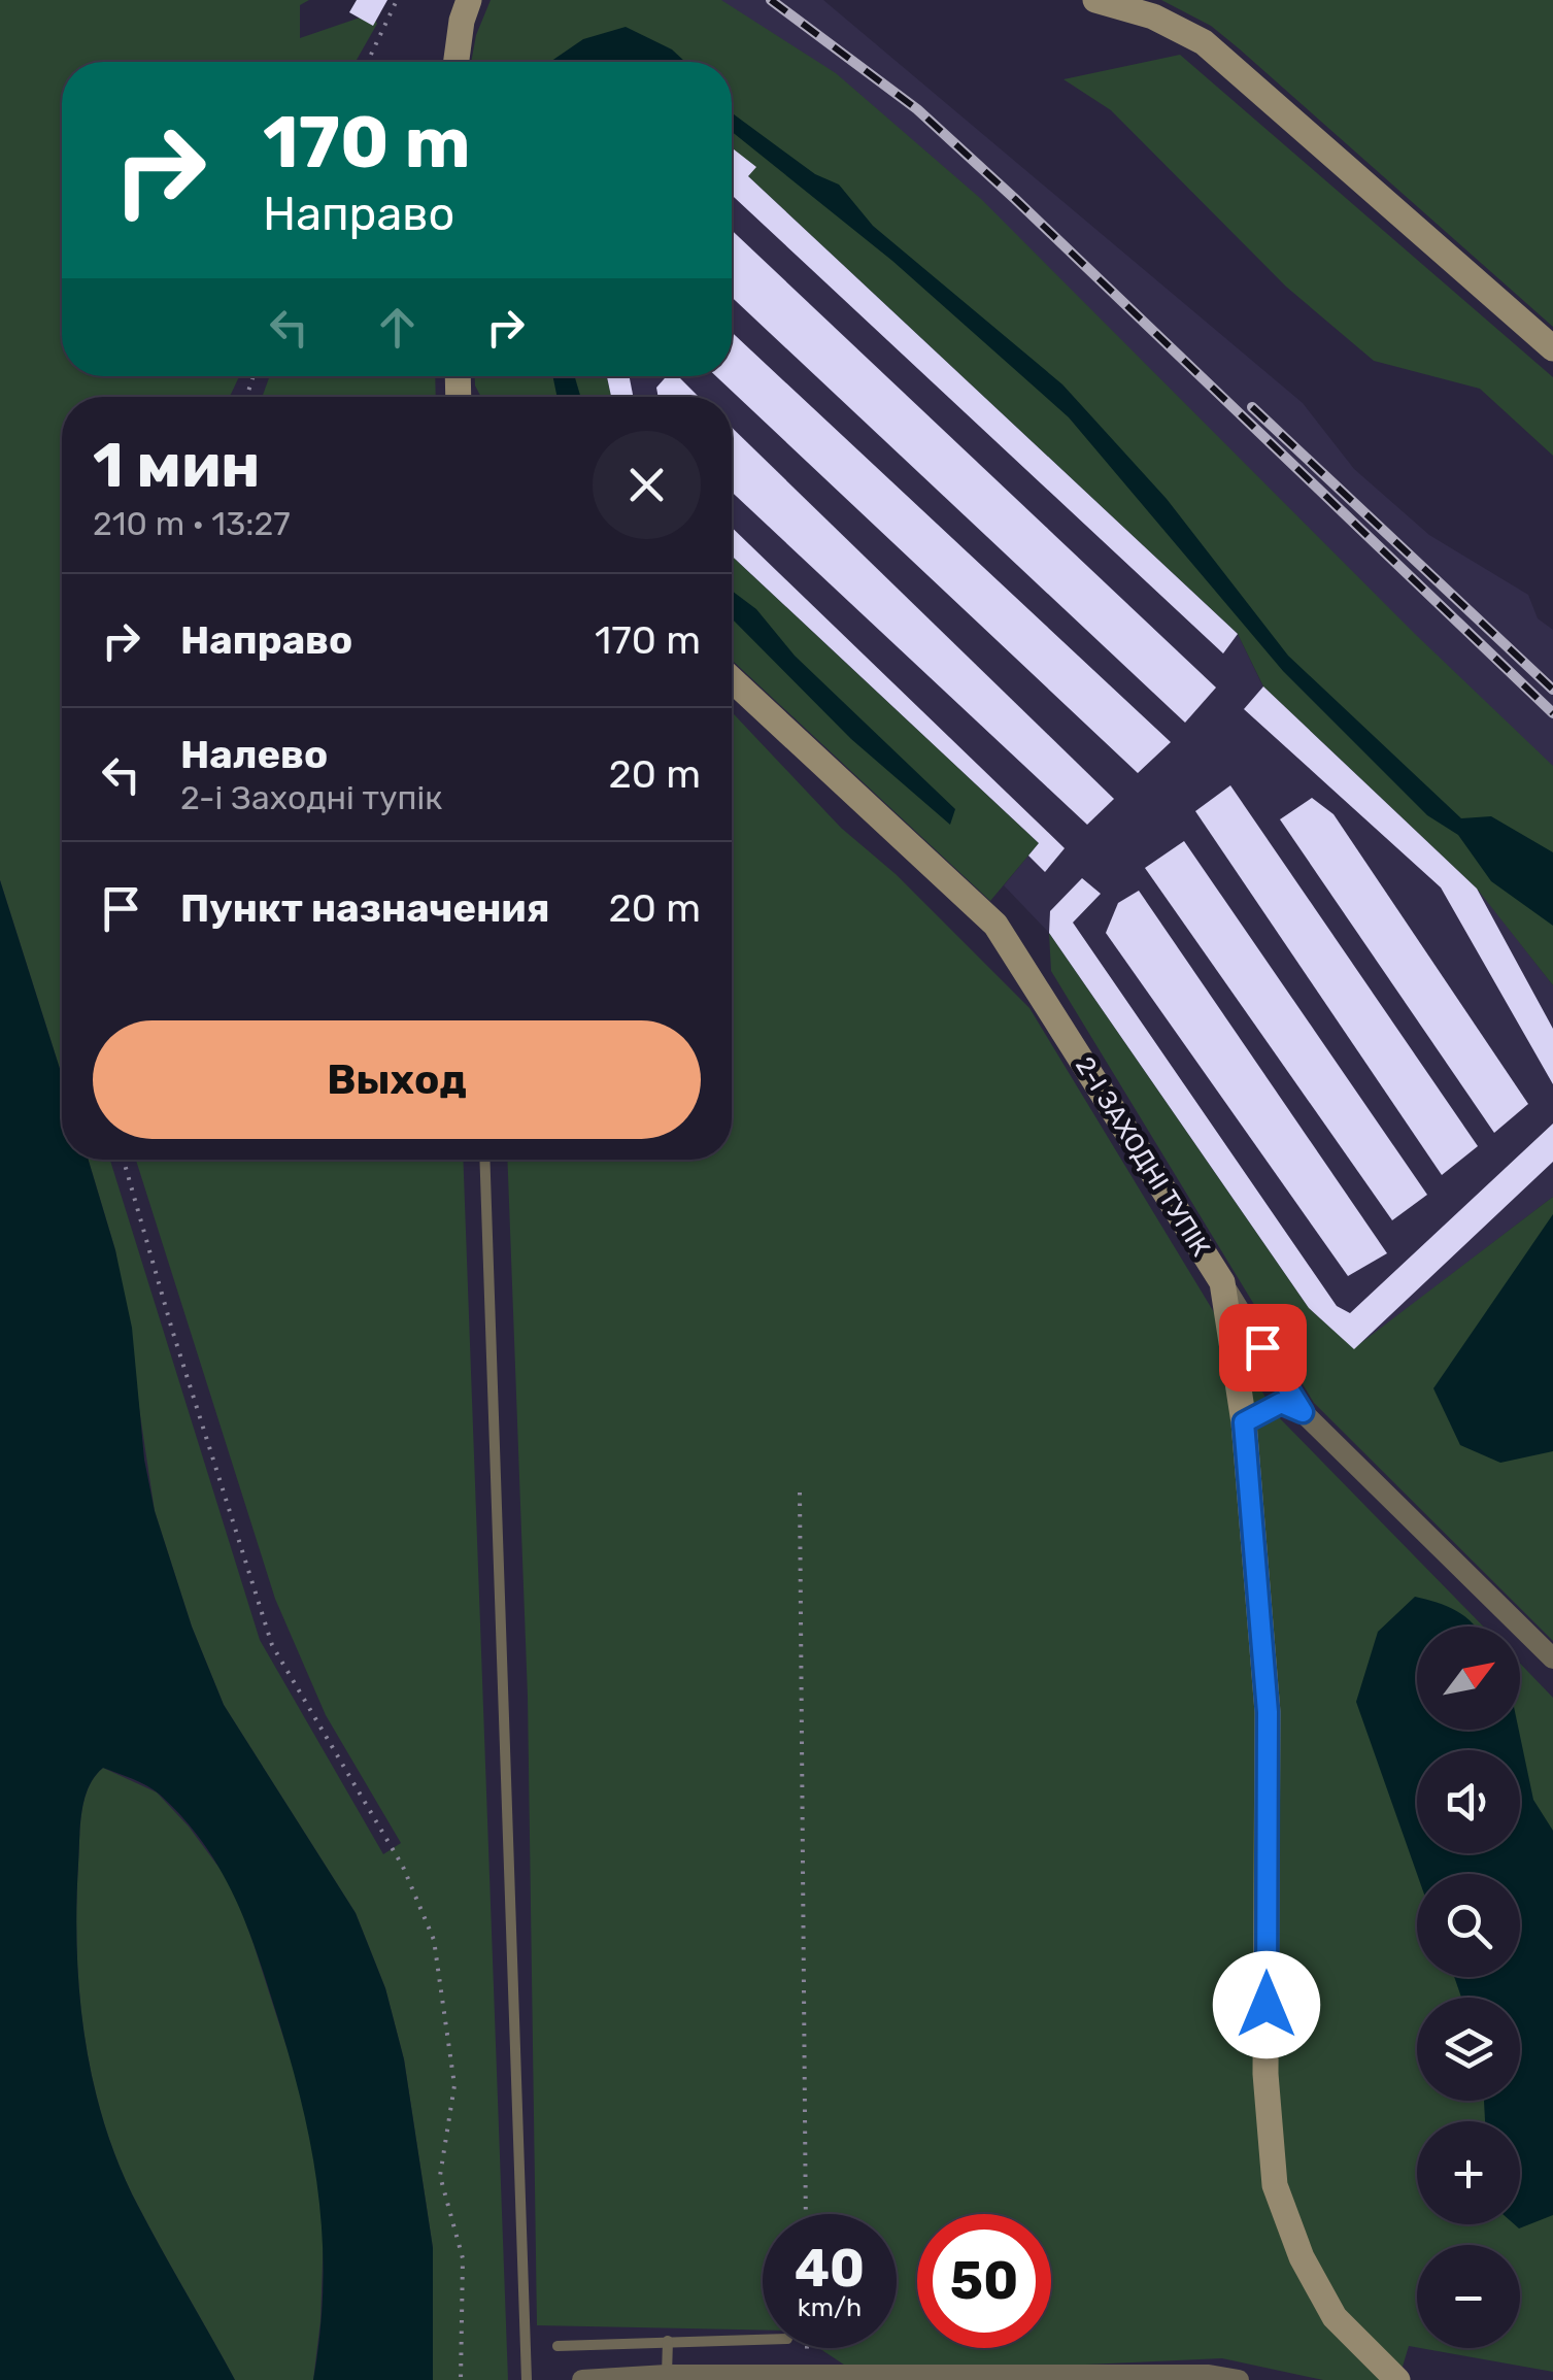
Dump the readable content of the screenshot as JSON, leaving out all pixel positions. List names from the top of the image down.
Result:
{
  "streets": {
    "main road": ["2-І ЗАХОДНІ ТУПІК"]
  },
  "north": "top right",
  "page": {
    "turn": ["170 m", "Направо"],
    "heading": ["1 мин", "210 m · 13:27"],
    "list": [
      {
        "name": "Направо",
        "value": "170 m"
      },
      {
        "name": "Налево",
        "note": "2-і Заходні тупік",
        "value": "20 m"
      },
      {
        "name": "Пункт назначения",
        "value": "20 m"
      }
    ],
    "buttons": "Выход",
    "map_buttons": ["+", "−"],
    "speed": "40 km/h",
    "limit": "50"
  }
}
